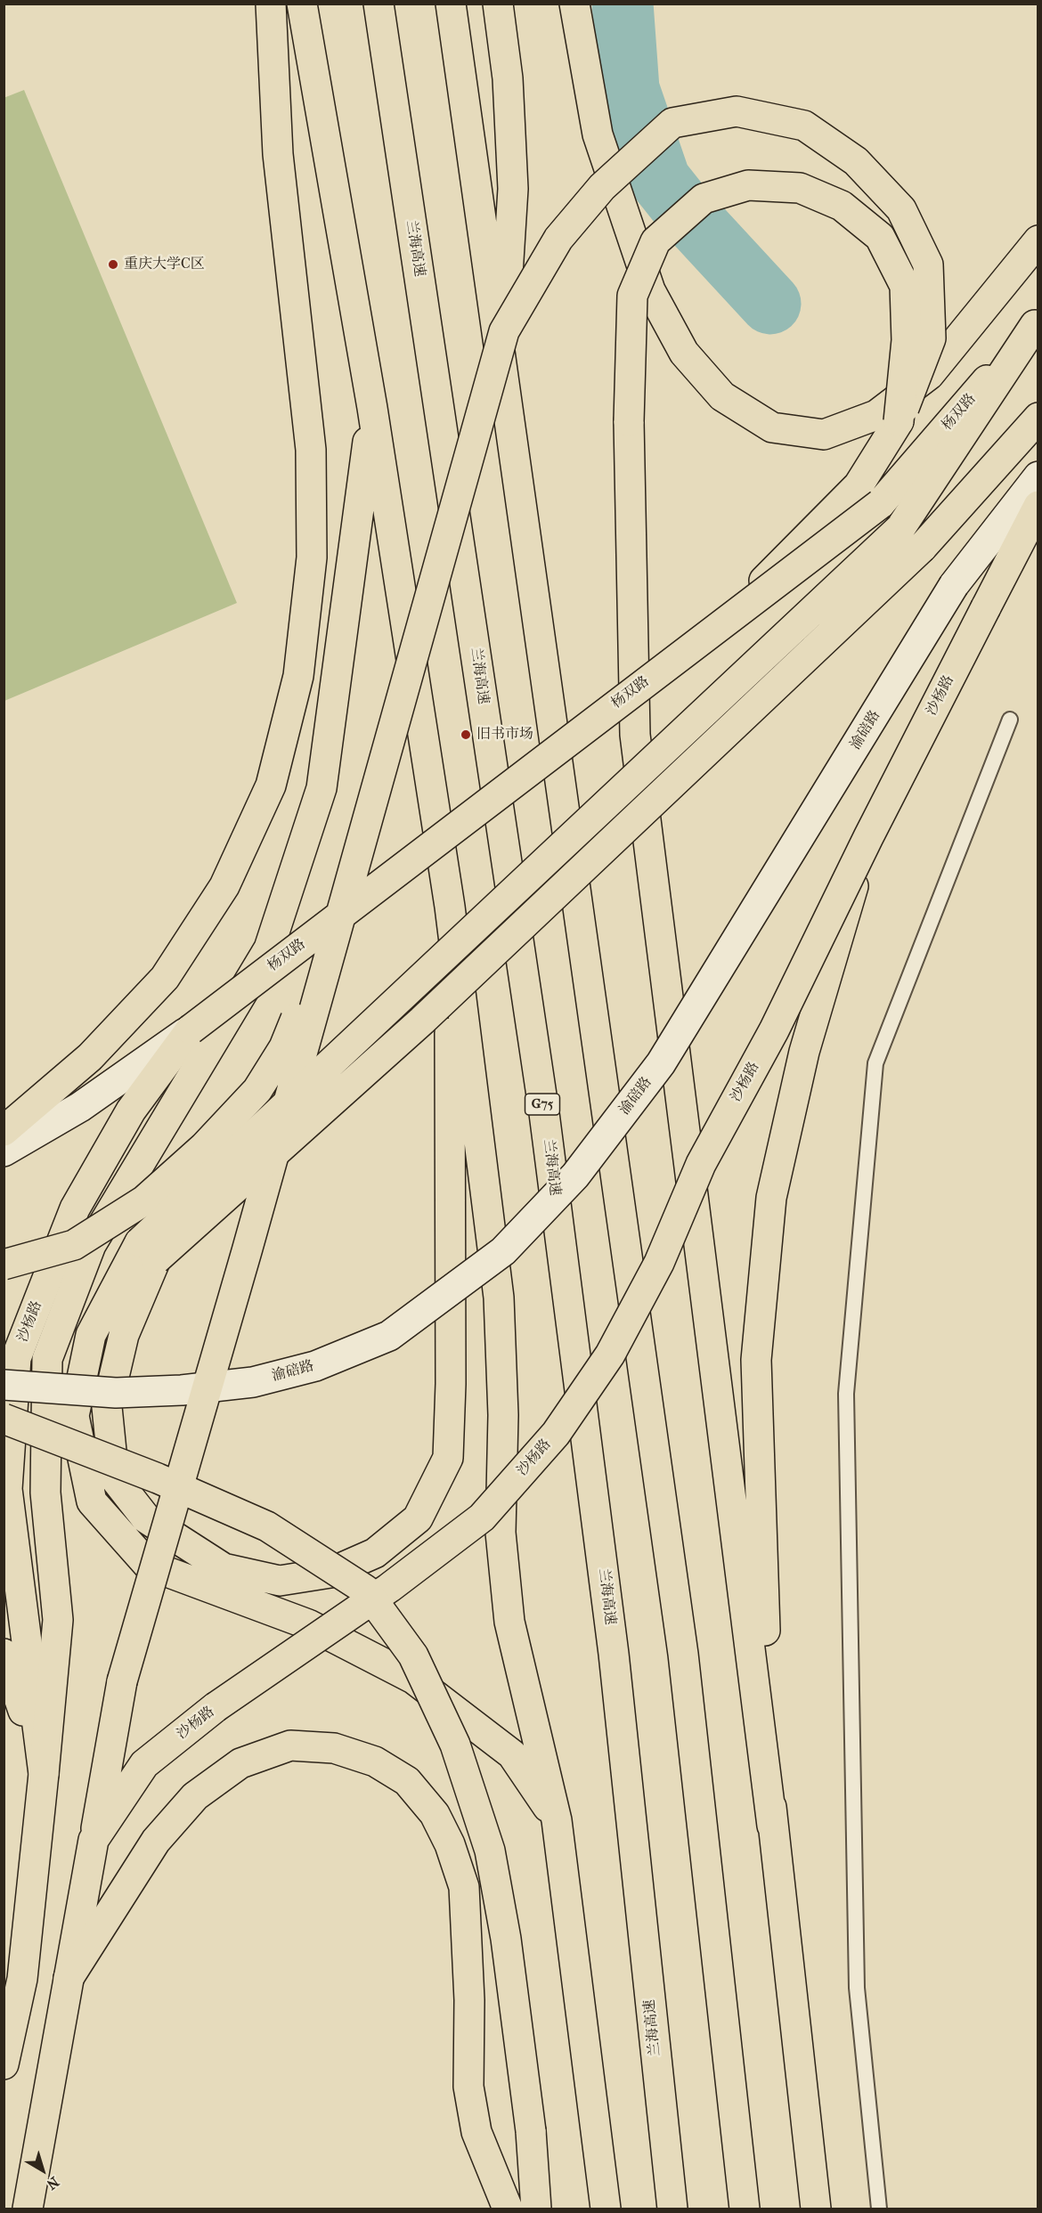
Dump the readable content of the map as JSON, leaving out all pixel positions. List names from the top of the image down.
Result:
{
  "streets": {
    "main road": [
      "兰海高速",
      "杨双路",
      "沙杨路",
      "渝碚路",
      "G75"
    ]
  },
  "crossings": [
    ["杨双路", "沙杨路"]
  ],
  "places": ["重庆大学C区", "旧书市场"],
  "north": "bottom right"
}
